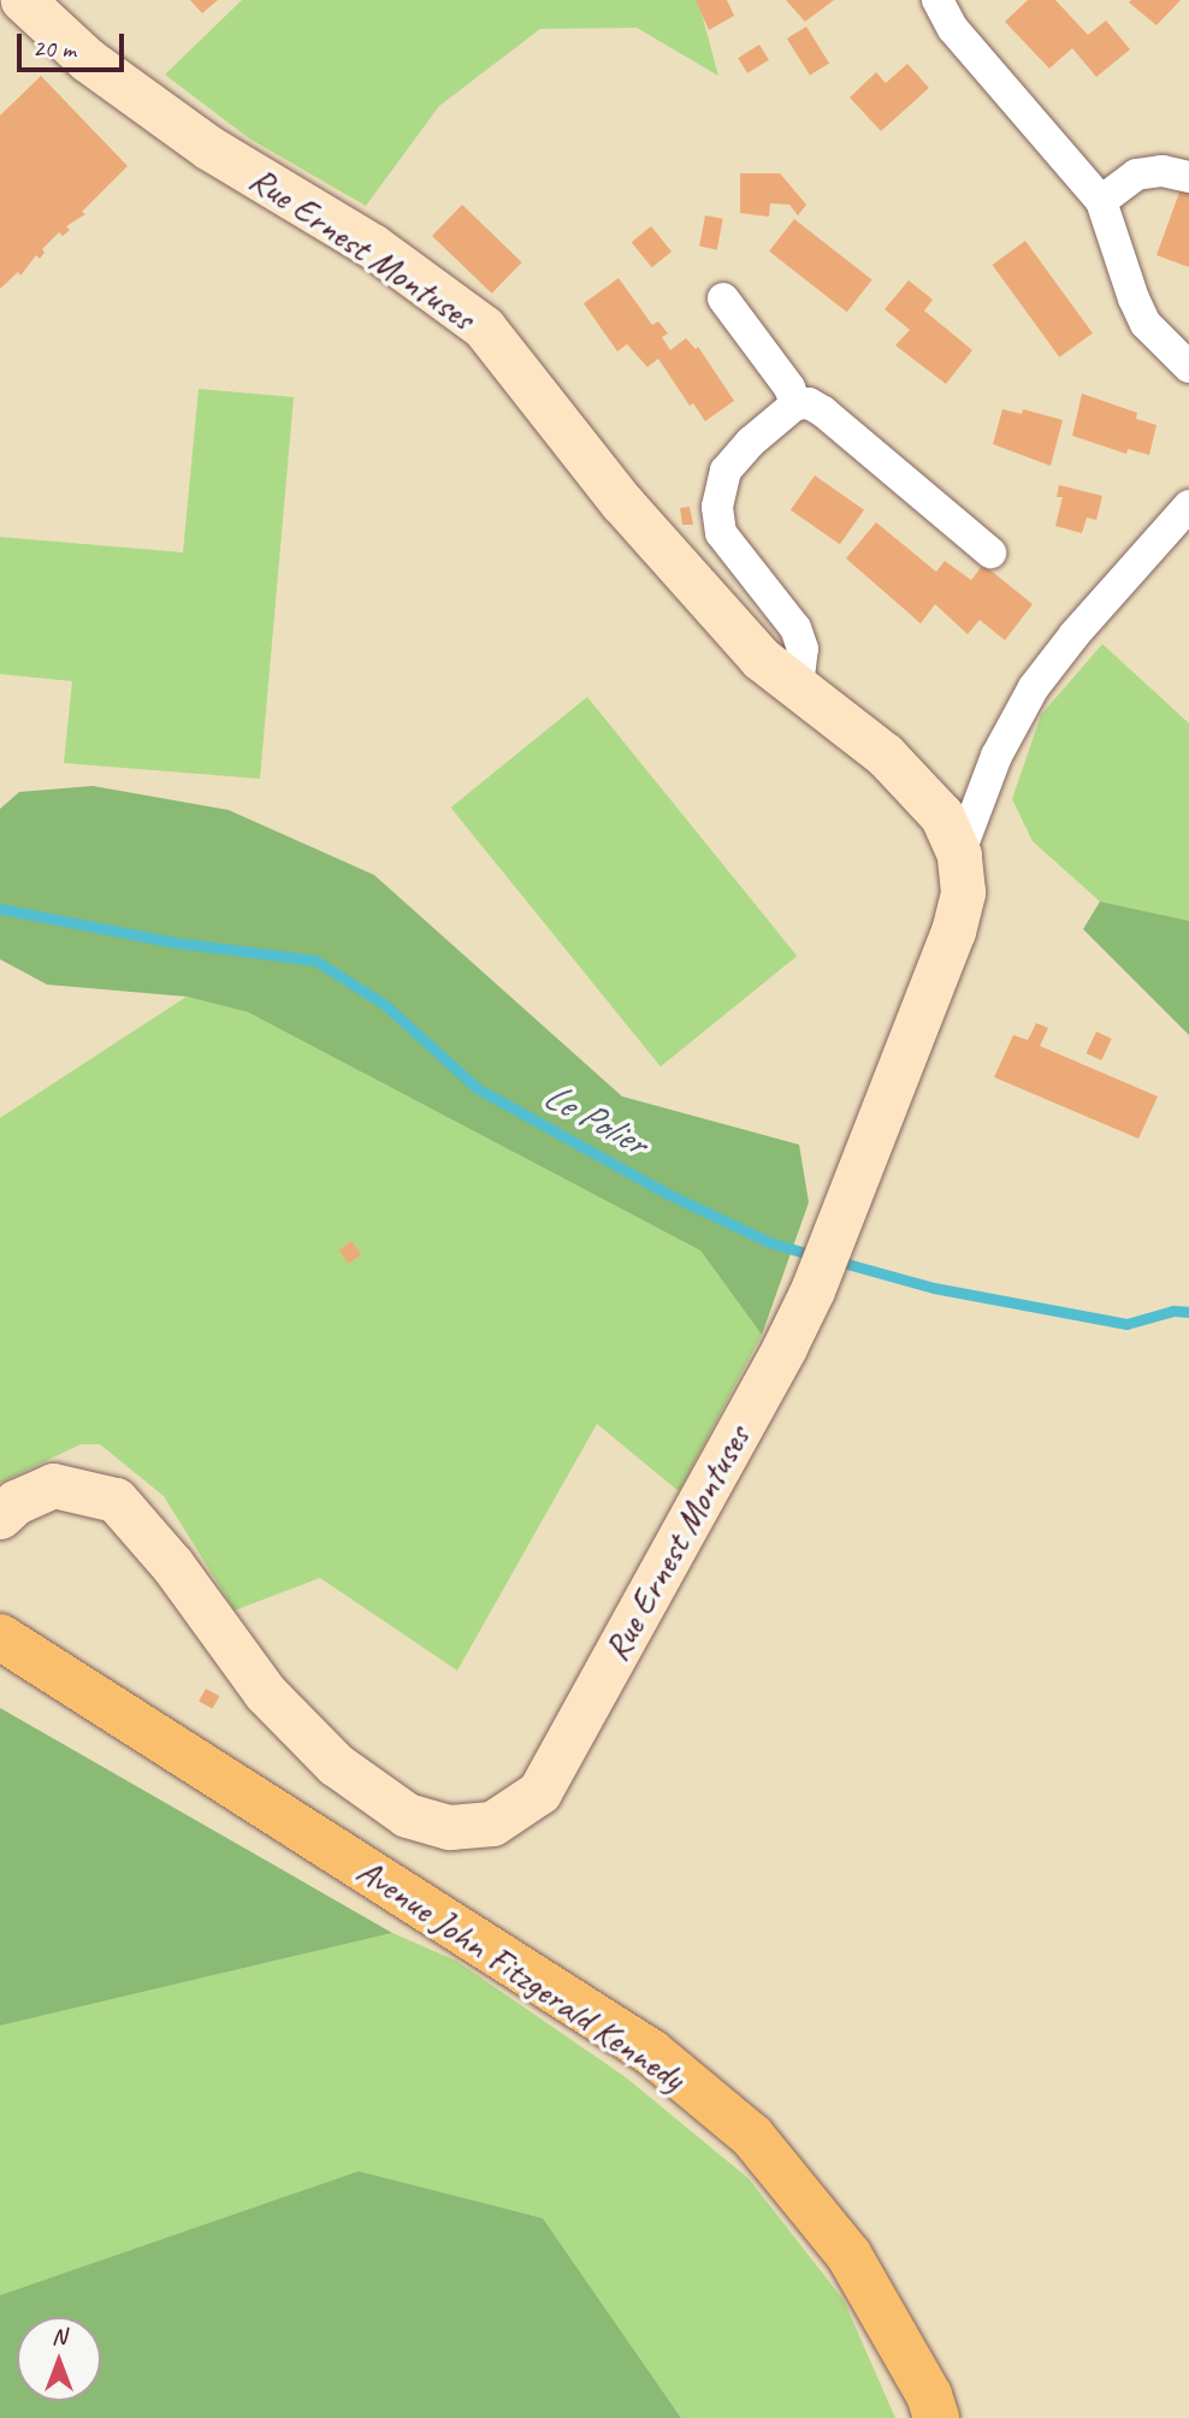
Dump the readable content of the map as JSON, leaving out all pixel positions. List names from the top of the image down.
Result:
{
  "streets": {
    "main road": ["Avenue John Fitzgerald Kennedy"],
    "street": ["Rue Ernest Montuses"]
  },
  "water": ["Le Polier"],
  "scale_bar": "20 m",
  "north": "top"
}
